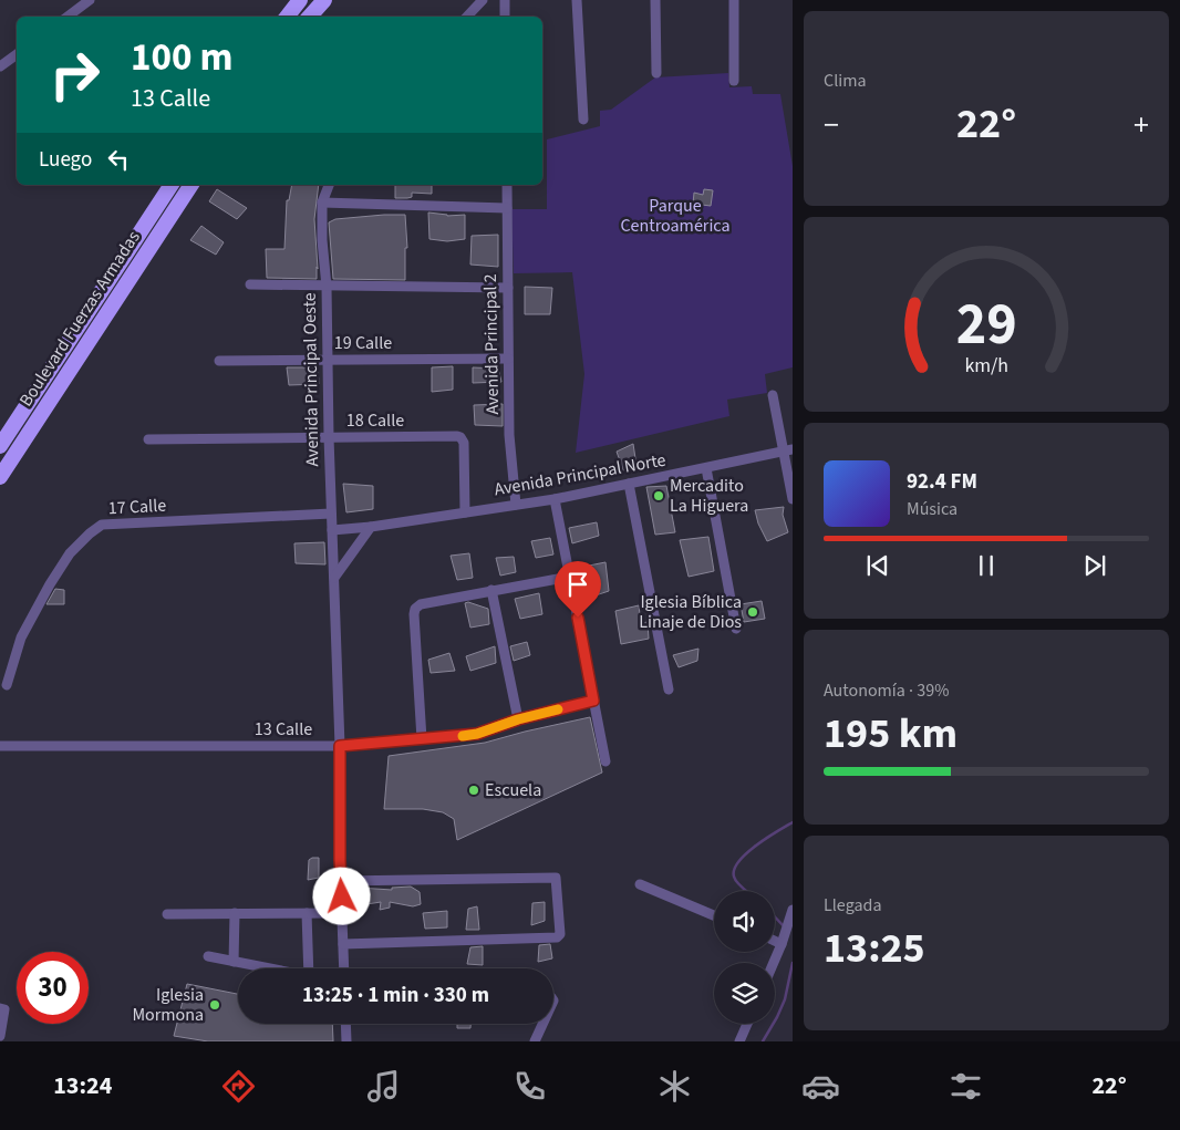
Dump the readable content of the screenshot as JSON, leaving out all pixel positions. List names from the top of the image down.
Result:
{
  "streets": {
    "highway": ["Boulevard Fuerzas Armadas"],
    "street": [
      "19 Calle",
      "Avenida Principal 2",
      "Avenida Principal Oeste",
      "18 Calle",
      "Avenida Principal Norte",
      "17 Calle",
      "13 Calle"
    ]
  },
  "crossings": [
    ["19 Calle", "Avenida Principal 2"],
    ["19 Calle", "Avenida Principal Oeste"],
    ["Avenida Principal 2", "Avenida Principal Norte"],
    ["Avenida Principal Oeste", "18 Calle"],
    ["Avenida Principal Oeste", "Avenida Principal Norte"],
    ["Avenida Principal Oeste", "17 Calle"],
    ["Avenida Principal Oeste", "13 Calle"],
    ["18 Calle", "Avenida Principal Norte"]
  ],
  "parks": ["Parque Centroamérica"],
  "places": [
    "Mercadito La Higuera",
    "Iglesia Bíblica Linaje de Dios",
    "Escuela",
    "Iglesia Mormona"
  ],
  "page": {
    "tile": [
      "Clima",
      ["Autonomía · 39%", "195 km"],
      ["Llegada", "13:25"]
    ],
    "turn": ["100 m", "13 Calle"],
    "heat": ["−", "22°", "+"],
    "then": "Luego",
    "song": ["92.4 FM", "Música"],
    "limit": "30",
    "trip": "13:25 · 1 min · 330 m",
    "tabs": ["13:24", "22°"],
    "gauge": ["29", "km/h"]
  }
}
